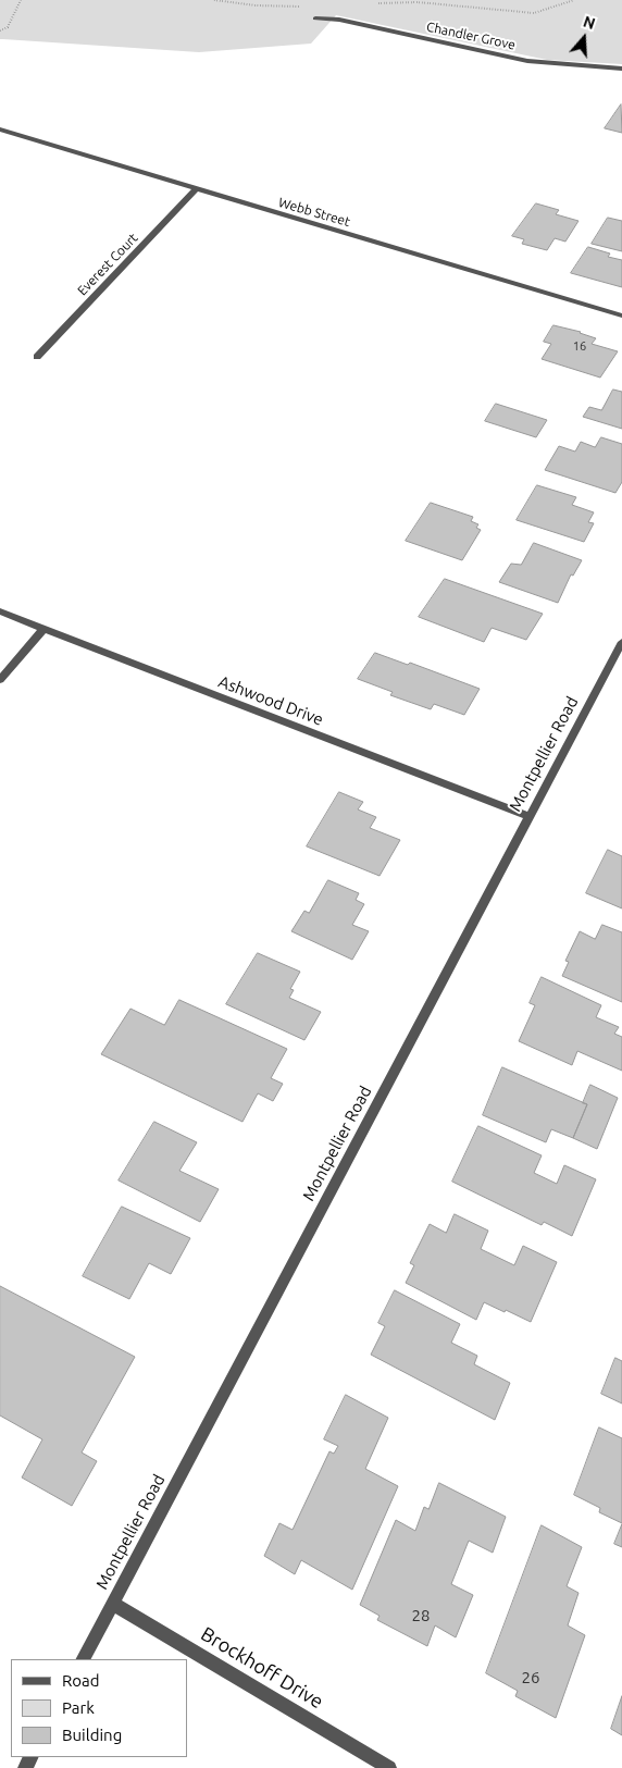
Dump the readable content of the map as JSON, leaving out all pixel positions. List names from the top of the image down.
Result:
{
  "streets": {
    "street": [
      "Chandler Grove",
      "Webb Street",
      "Everest Court",
      "Ashwood Drive",
      "Montpellier Road",
      "Brockhoff Drive"
    ]
  },
  "crossings": [
    ["Webb Street", "Everest Court"],
    ["Ashwood Drive", "Montpellier Road"],
    ["Montpellier Road", "Brockhoff Drive"]
  ],
  "house_numbers": ["16", "28", "26"],
  "legend": ["Road", "Park", "Building"],
  "north": "top"
}
